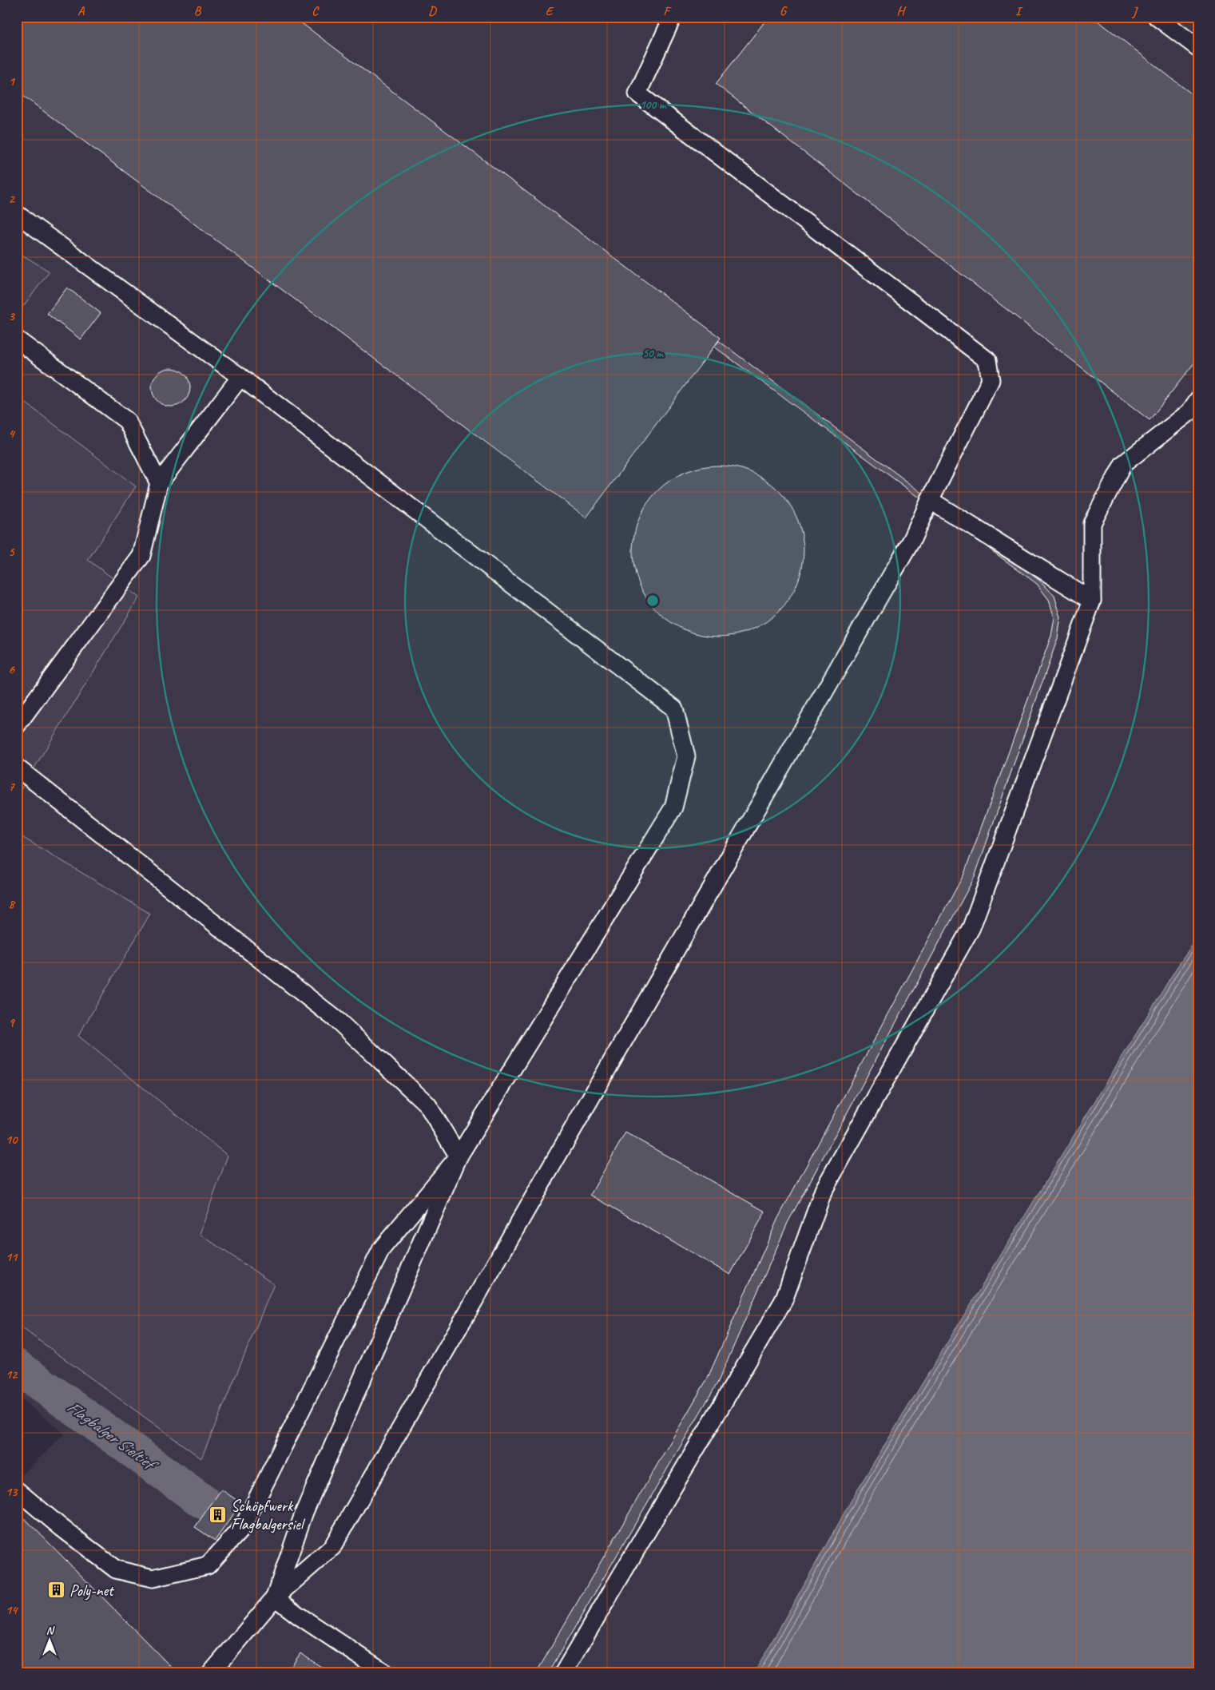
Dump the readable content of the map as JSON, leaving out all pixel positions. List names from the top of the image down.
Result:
{
  "water": ["Flagbalger Sieltief"],
  "places": {
    "building": ["Schöpfwerk Flagbalgersiel", "Poly-net"]
  },
  "north": "top",
  "grid": {
    "columns": [
      "A",
      "B",
      "C",
      "D",
      "E",
      "F",
      "G",
      "H",
      "I",
      "J"
    ],
    "rows": [
      "1",
      "2",
      "3",
      "4",
      "5",
      "6",
      "7",
      "8",
      "9",
      "10",
      "11",
      "12",
      "13",
      "14"
    ]
  },
  "rings": ["100 m", "50 m"]
}
